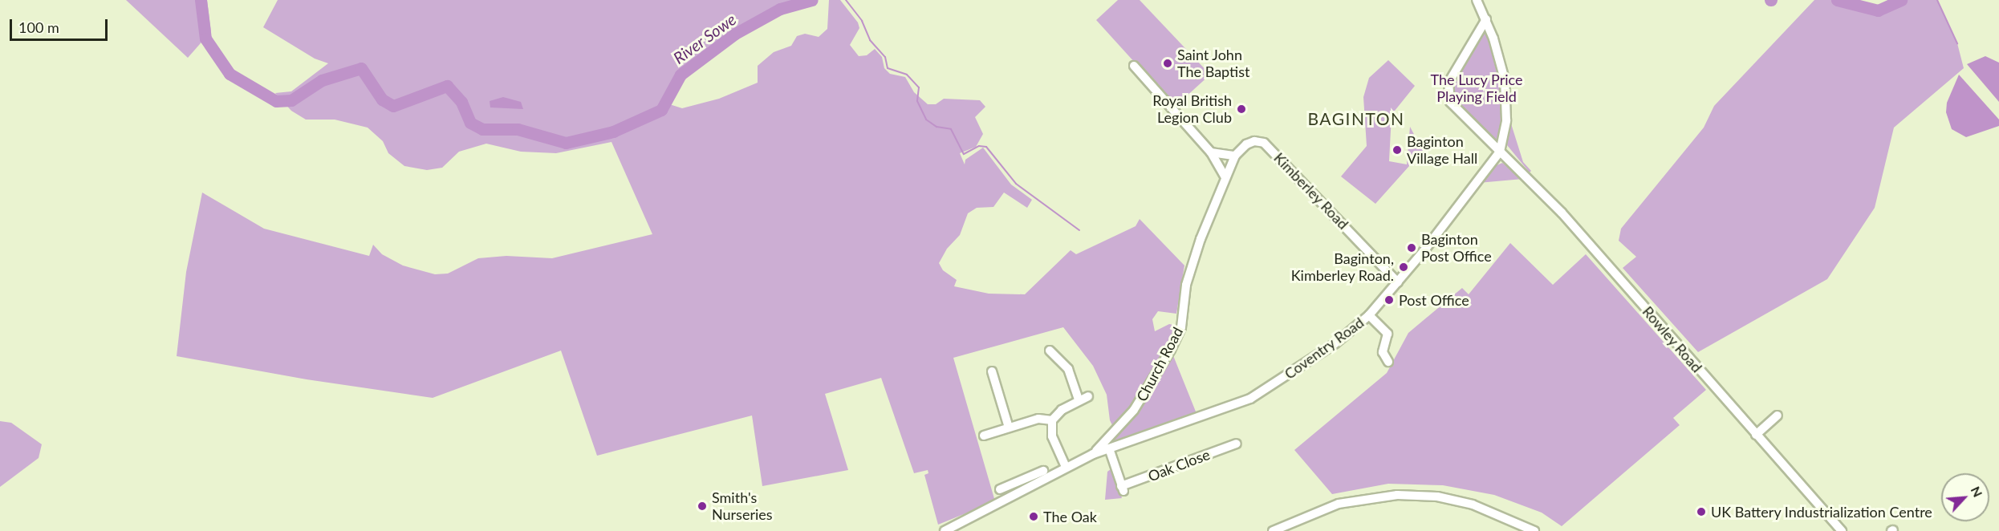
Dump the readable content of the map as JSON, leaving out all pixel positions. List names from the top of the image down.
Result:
{
  "streets": {
    "street": [
      "Kimberley Road",
      "Rowley Road",
      "Coventry Road",
      "Church Road",
      "Oak Close"
    ]
  },
  "crossings": [
    ["Kimberley Road", "Coventry Road"],
    ["Kimberley Road", "Church Road"],
    ["Rowley Road", "Coventry Road"],
    ["Coventry Road", "Church Road"],
    ["Coventry Road", "Oak Close"]
  ],
  "districts": ["BAGINTON"],
  "water": ["River Sowe"],
  "parks": ["The Lucy Price Playing Field"],
  "places": [
    "Saint John The Baptist",
    "Royal British Legion Club",
    "Baginton Village Hall",
    "Baginton Post Office",
    "Baginton, Kimberley Road.",
    "Post Office",
    "Smith's Nurseries",
    "UK Battery Industrialization Centre",
    "The Oak"
  ],
  "scale_bar": "100 m",
  "north": "top right"
}
